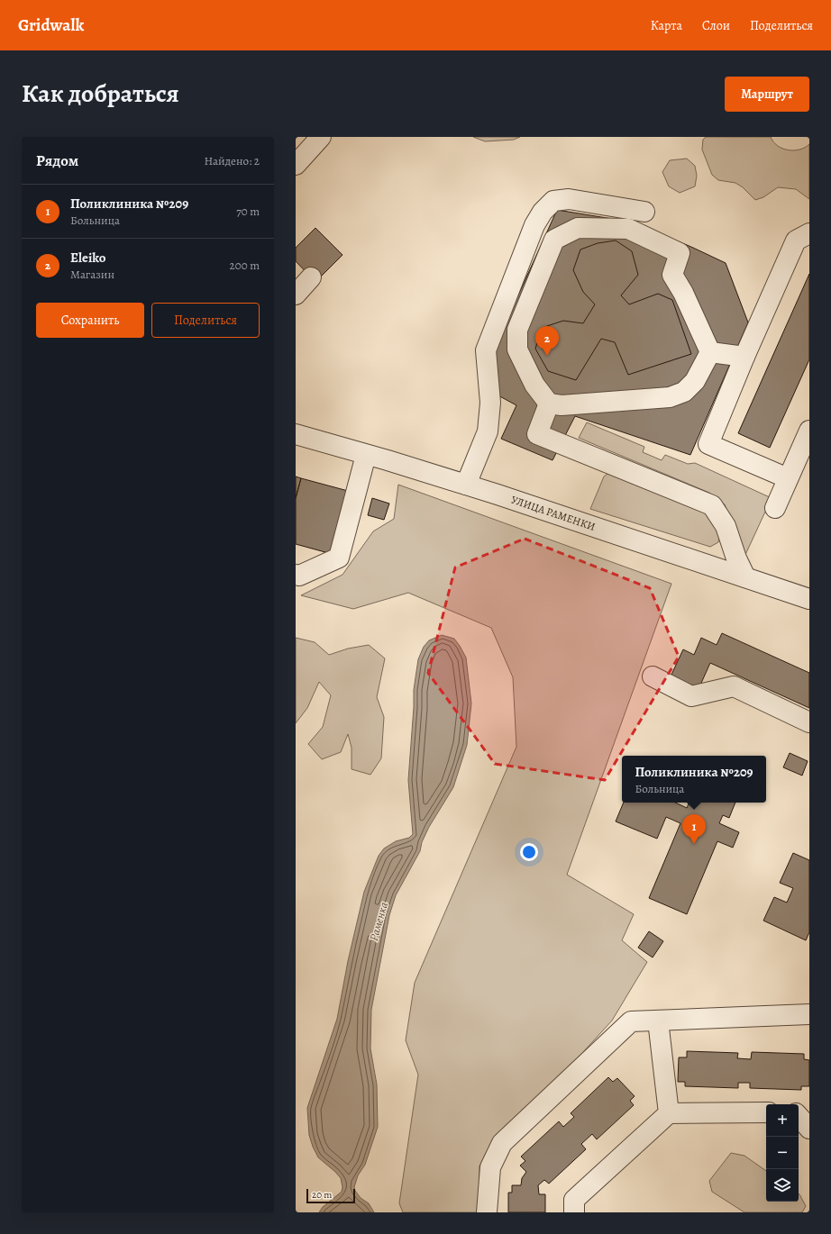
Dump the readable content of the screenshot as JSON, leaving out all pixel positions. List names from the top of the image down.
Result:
{
  "streets": {
    "street": ["УЛИЦА РАМЕНКИ"]
  },
  "water": ["Раменка"],
  "scale_bar": "20 m",
  "page": {
    "header": "Gridwalk",
    "nav": ["Карта", "Слои", "Поделиться"],
    "title": "Как добраться",
    "buttons": [
      "Маршрут",
      ["Сохранить", "Поделиться"]
    ],
    "heading": ["Рядом", "Найдено: 2"],
    "list": [
      {
        "mark": "1",
        "name": "Поликлиника №209",
        "note": "Больница",
        "value": "70 m"
      },
      {
        "mark": "2",
        "name": "Eleiko",
        "note": "Магазин",
        "value": "200 m"
      }
    ],
    "pins": ["2", "1"],
    "popup": ["Поликлиника №209", "Больница"],
    "map_buttons": ["+", "−"],
    "scale": "20 m"
  }
}
